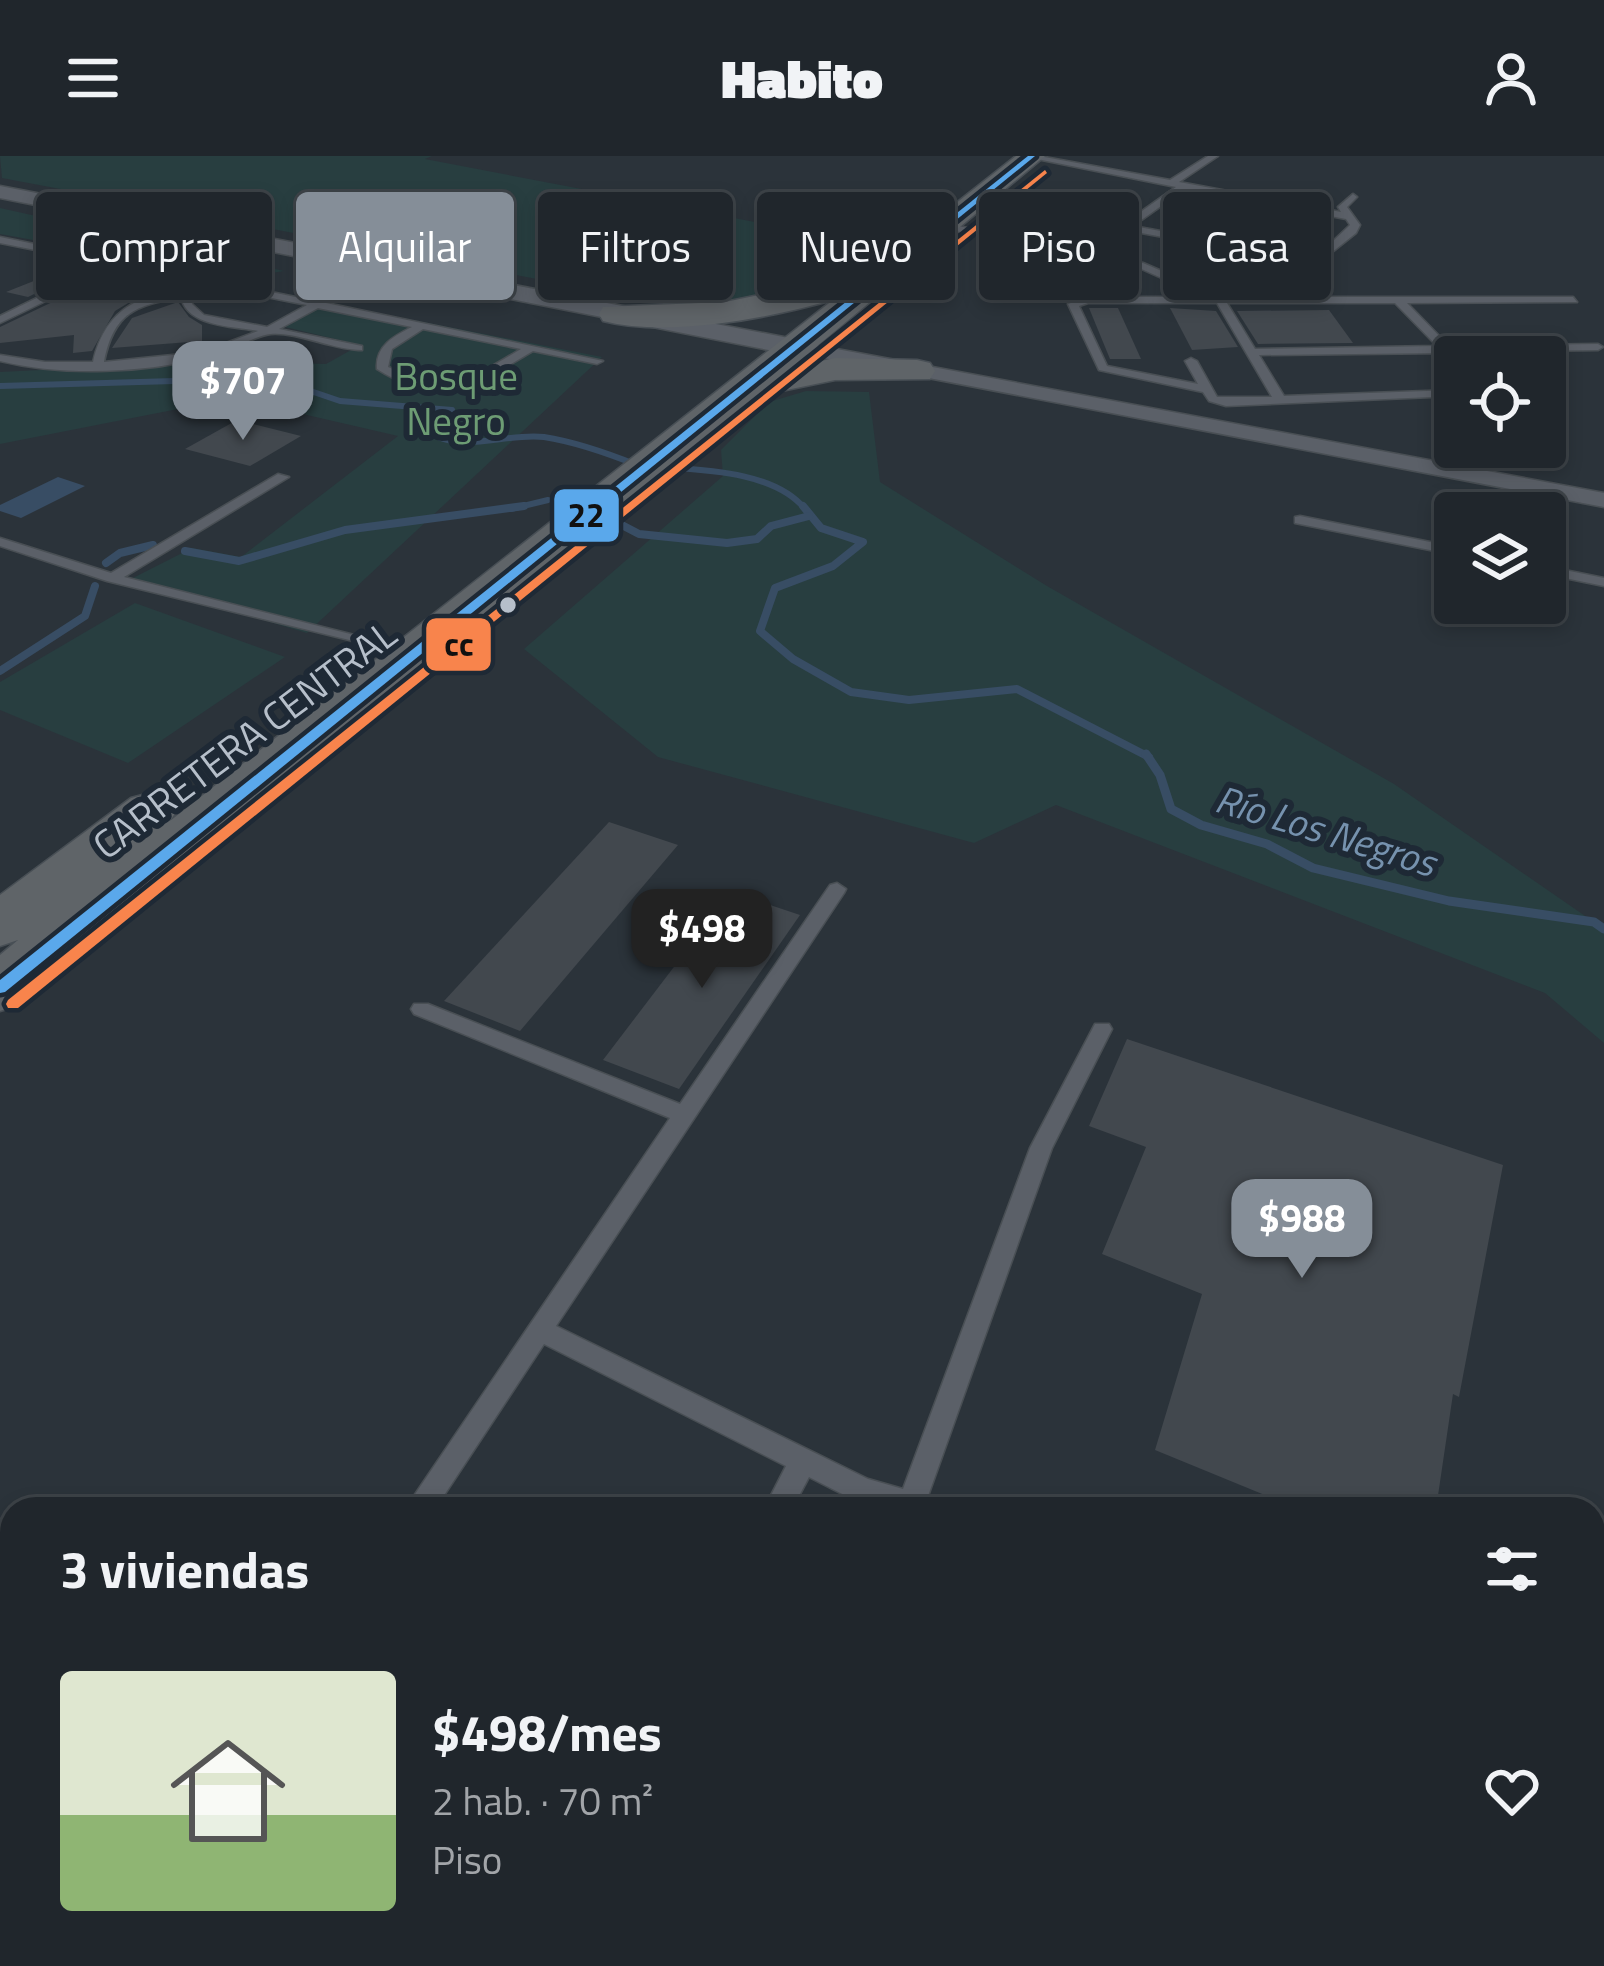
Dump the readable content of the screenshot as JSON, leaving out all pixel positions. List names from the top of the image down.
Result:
{
  "streets": {
    "highway": ["CARRETERA CENTRAL"]
  },
  "water": ["Río Los Negros"],
  "parks": ["Bosque Negro"],
  "lines": ["transit line 22", "transit line cc"],
  "page": {
    "header": "Habito",
    "chip": [
      "Comprar",
      "Alquilar",
      "Filtros",
      "Nuevo",
      "Piso",
      "Casa"
    ],
    "price": ["$707", "$498", "$988"],
    "heading": "3 viviendas",
    "list": [
      {
        "name": "$498/mes",
        "note": "2 hab. · 70 m² · Piso"
      }
    ]
  }
}
